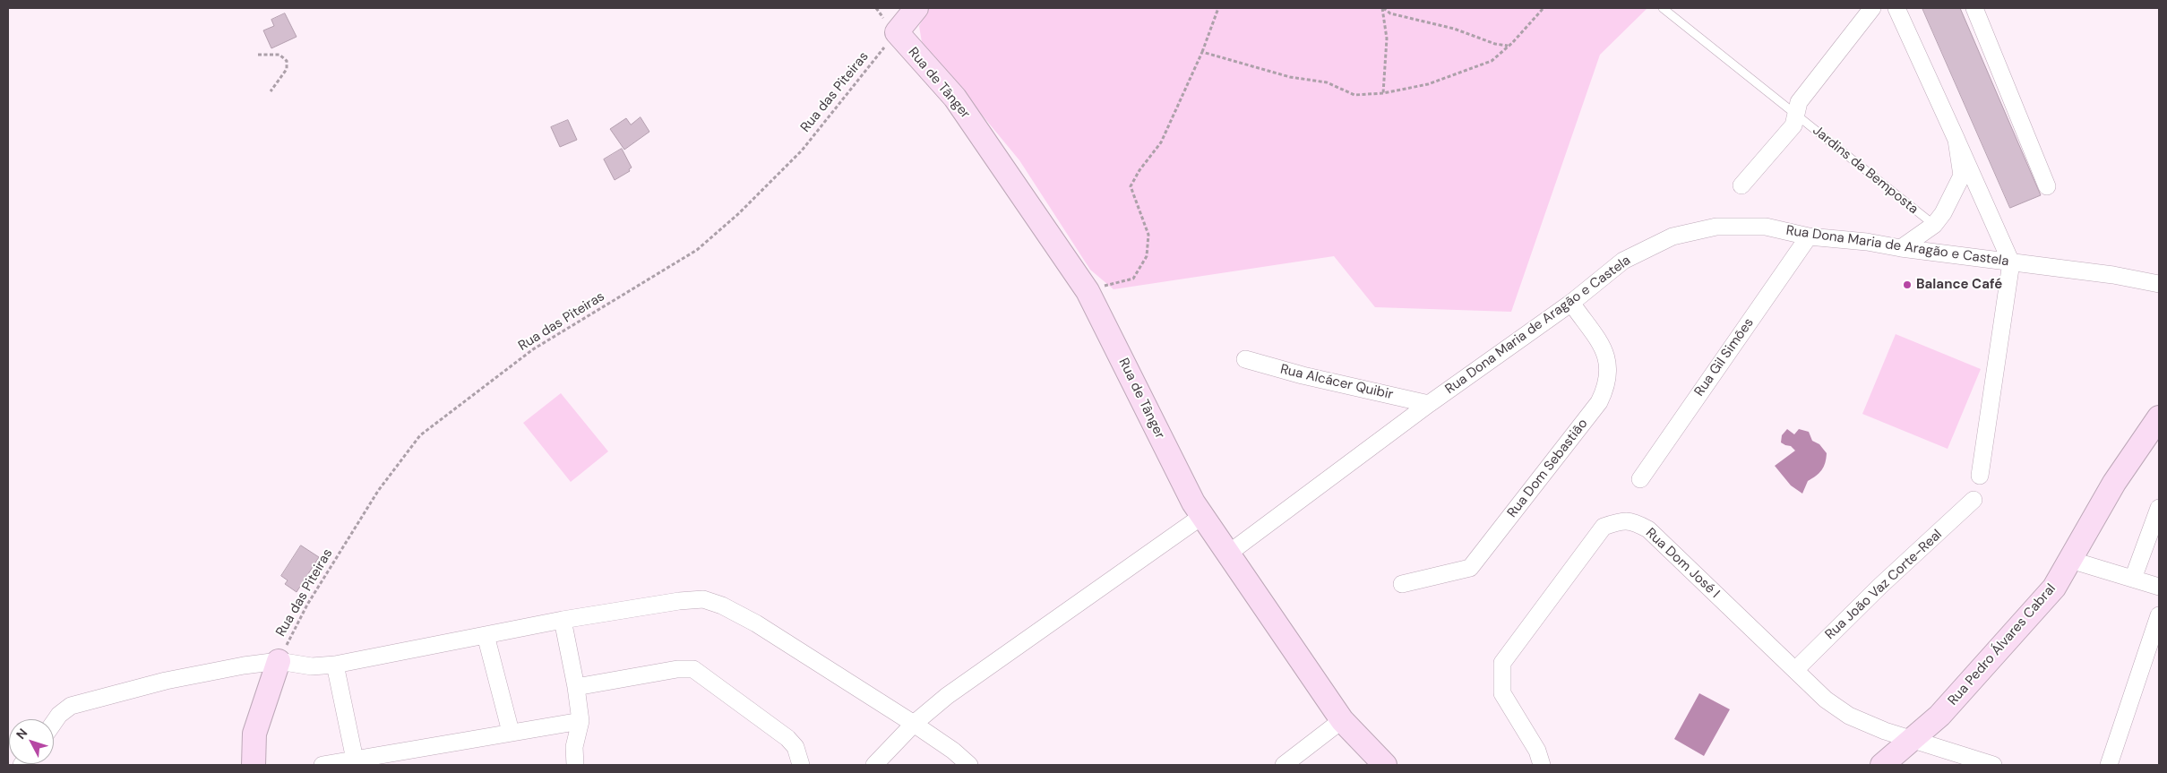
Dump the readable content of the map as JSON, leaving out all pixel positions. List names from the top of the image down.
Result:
{
  "streets": {
    "street": [
      "Rua de Tânger",
      "Jardins da Bemposta",
      "Rua Dona Maria de Aragão e Castela",
      "Rua Gil Simões",
      "Rua Alcácer Quibir",
      "Rua Dom Sebastião",
      "Rua Dom José I",
      "Rua João Vaz Corte-Real",
      "Rua Pedro Álvares Cabral"
    ],
    "path": ["Rua das Piteiras"]
  },
  "crossings": [
    ["Rua de Tânger", "Rua das Piteiras"],
    ["Rua de Tânger", "Rua Dona Maria de Aragão e Castela"],
    ["Rua Dona Maria de Aragão e Castela", "Rua Gil Simões"],
    ["Rua Dona Maria de Aragão e Castela", "Rua Alcácer Quibir"],
    ["Rua Dona Maria de Aragão e Castela", "Rua Dom Sebastião"],
    ["Rua Dom José I", "Rua João Vaz Corte-Real"],
    ["Rua Dom José I", "Rua Pedro Álvares Cabral"]
  ],
  "places": ["Balance Café"],
  "north": "top left"
}
